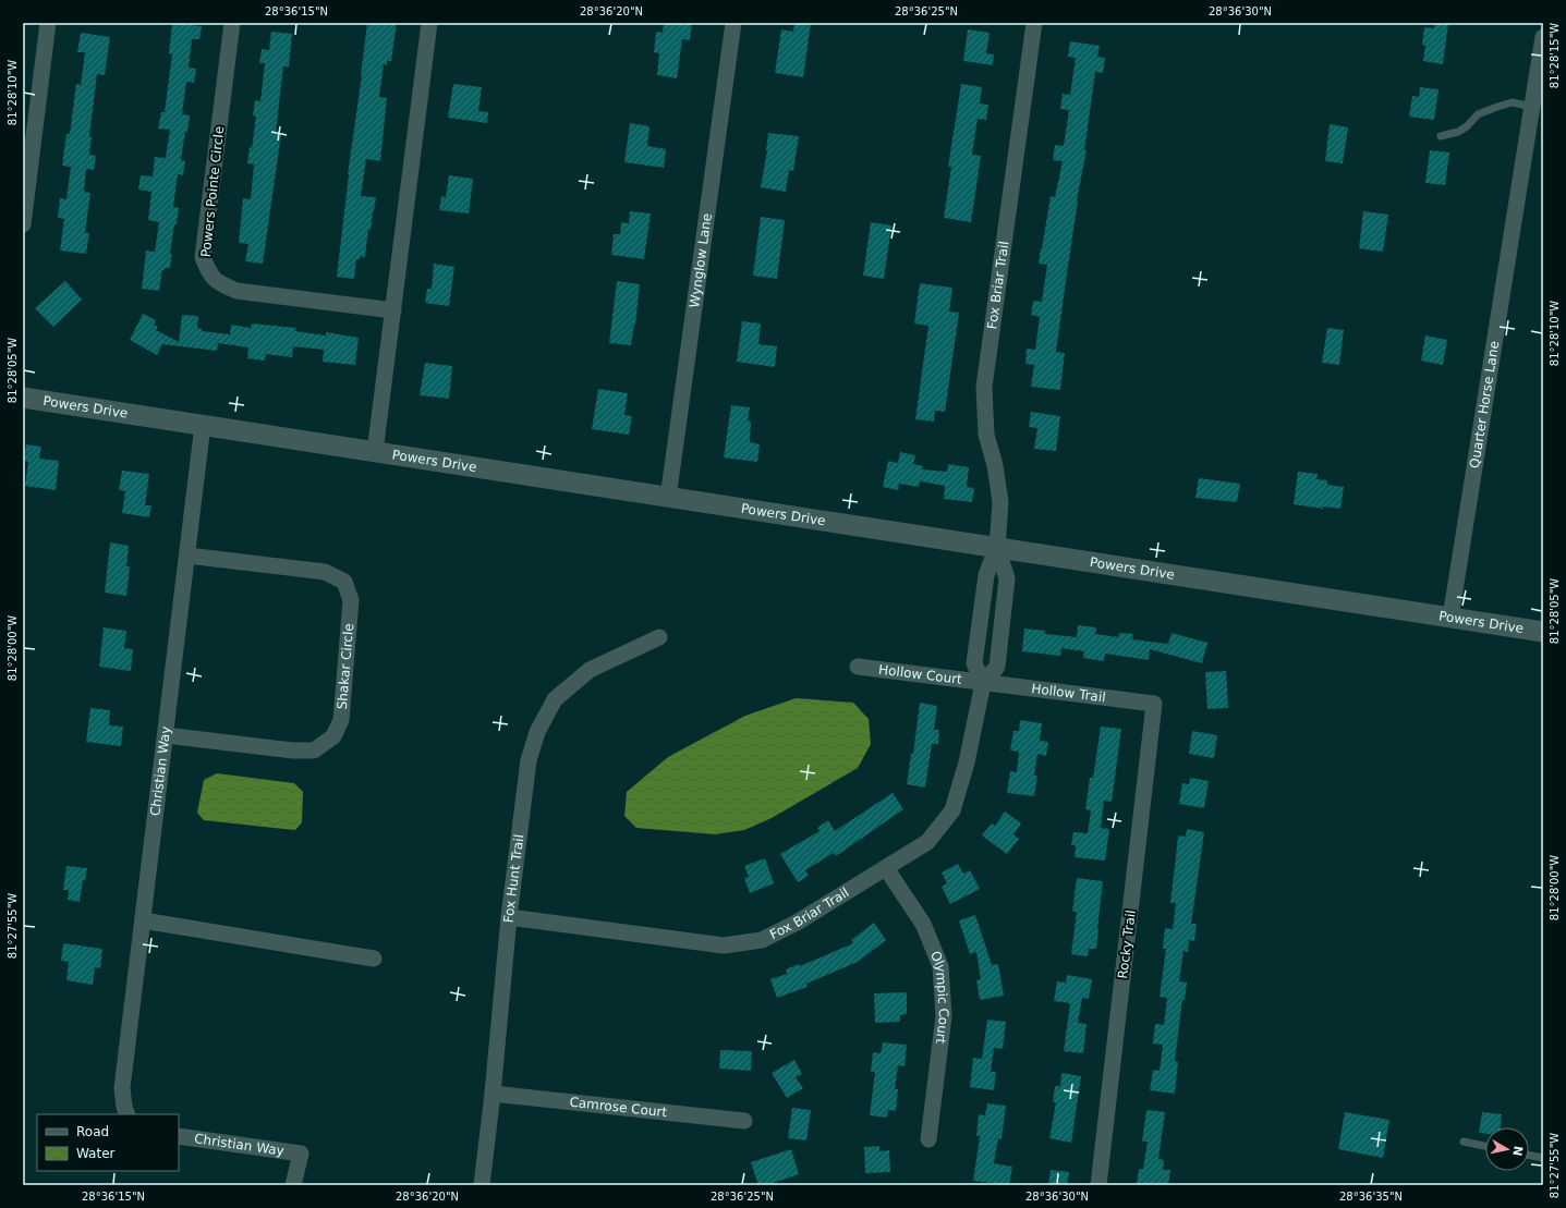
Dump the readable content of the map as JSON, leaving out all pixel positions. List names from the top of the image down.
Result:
{
  "streets": {
    "street": [
      "Powers Pointe Circle",
      "Wynglow Lane",
      "Fox Briar Trail",
      "Quarter Horse Lane",
      "Powers Drive",
      "Shakar Circle",
      "Hollow Court",
      "Hollow Trail",
      "Christian Way",
      "Fox Hunt Trail",
      "Rocky Trail",
      "Olympic Court",
      "Camrose Court"
    ]
  },
  "crossings": [
    ["Wynglow Lane", "Powers Drive"],
    ["Fox Briar Trail", "Powers Drive"],
    ["Fox Briar Trail", "Hollow Court"],
    ["Fox Briar Trail", "Hollow Trail"],
    ["Fox Briar Trail", "Fox Hunt Trail"],
    ["Fox Briar Trail", "Olympic Court"],
    ["Quarter Horse Lane", "Powers Drive"],
    ["Powers Drive", "Christian Way"],
    ["Shakar Circle", "Christian Way"],
    ["Hollow Court", "Hollow Trail"],
    ["Hollow Trail", "Rocky Trail"],
    ["Fox Hunt Trail", "Camrose Court"]
  ],
  "legend": ["Road", "Water"],
  "north": "right",
  "coordinates": [
    "28°36'15\"N",
    "28°36'20\"N",
    "28°36'25\"N",
    "28°36'30\"N",
    "81°28'15\"W",
    "81°28'10\"W",
    "81°28'05\"W",
    "81°28'00\"W",
    "81°27'55\"W",
    "28°36'35\"N"
  ]
}
